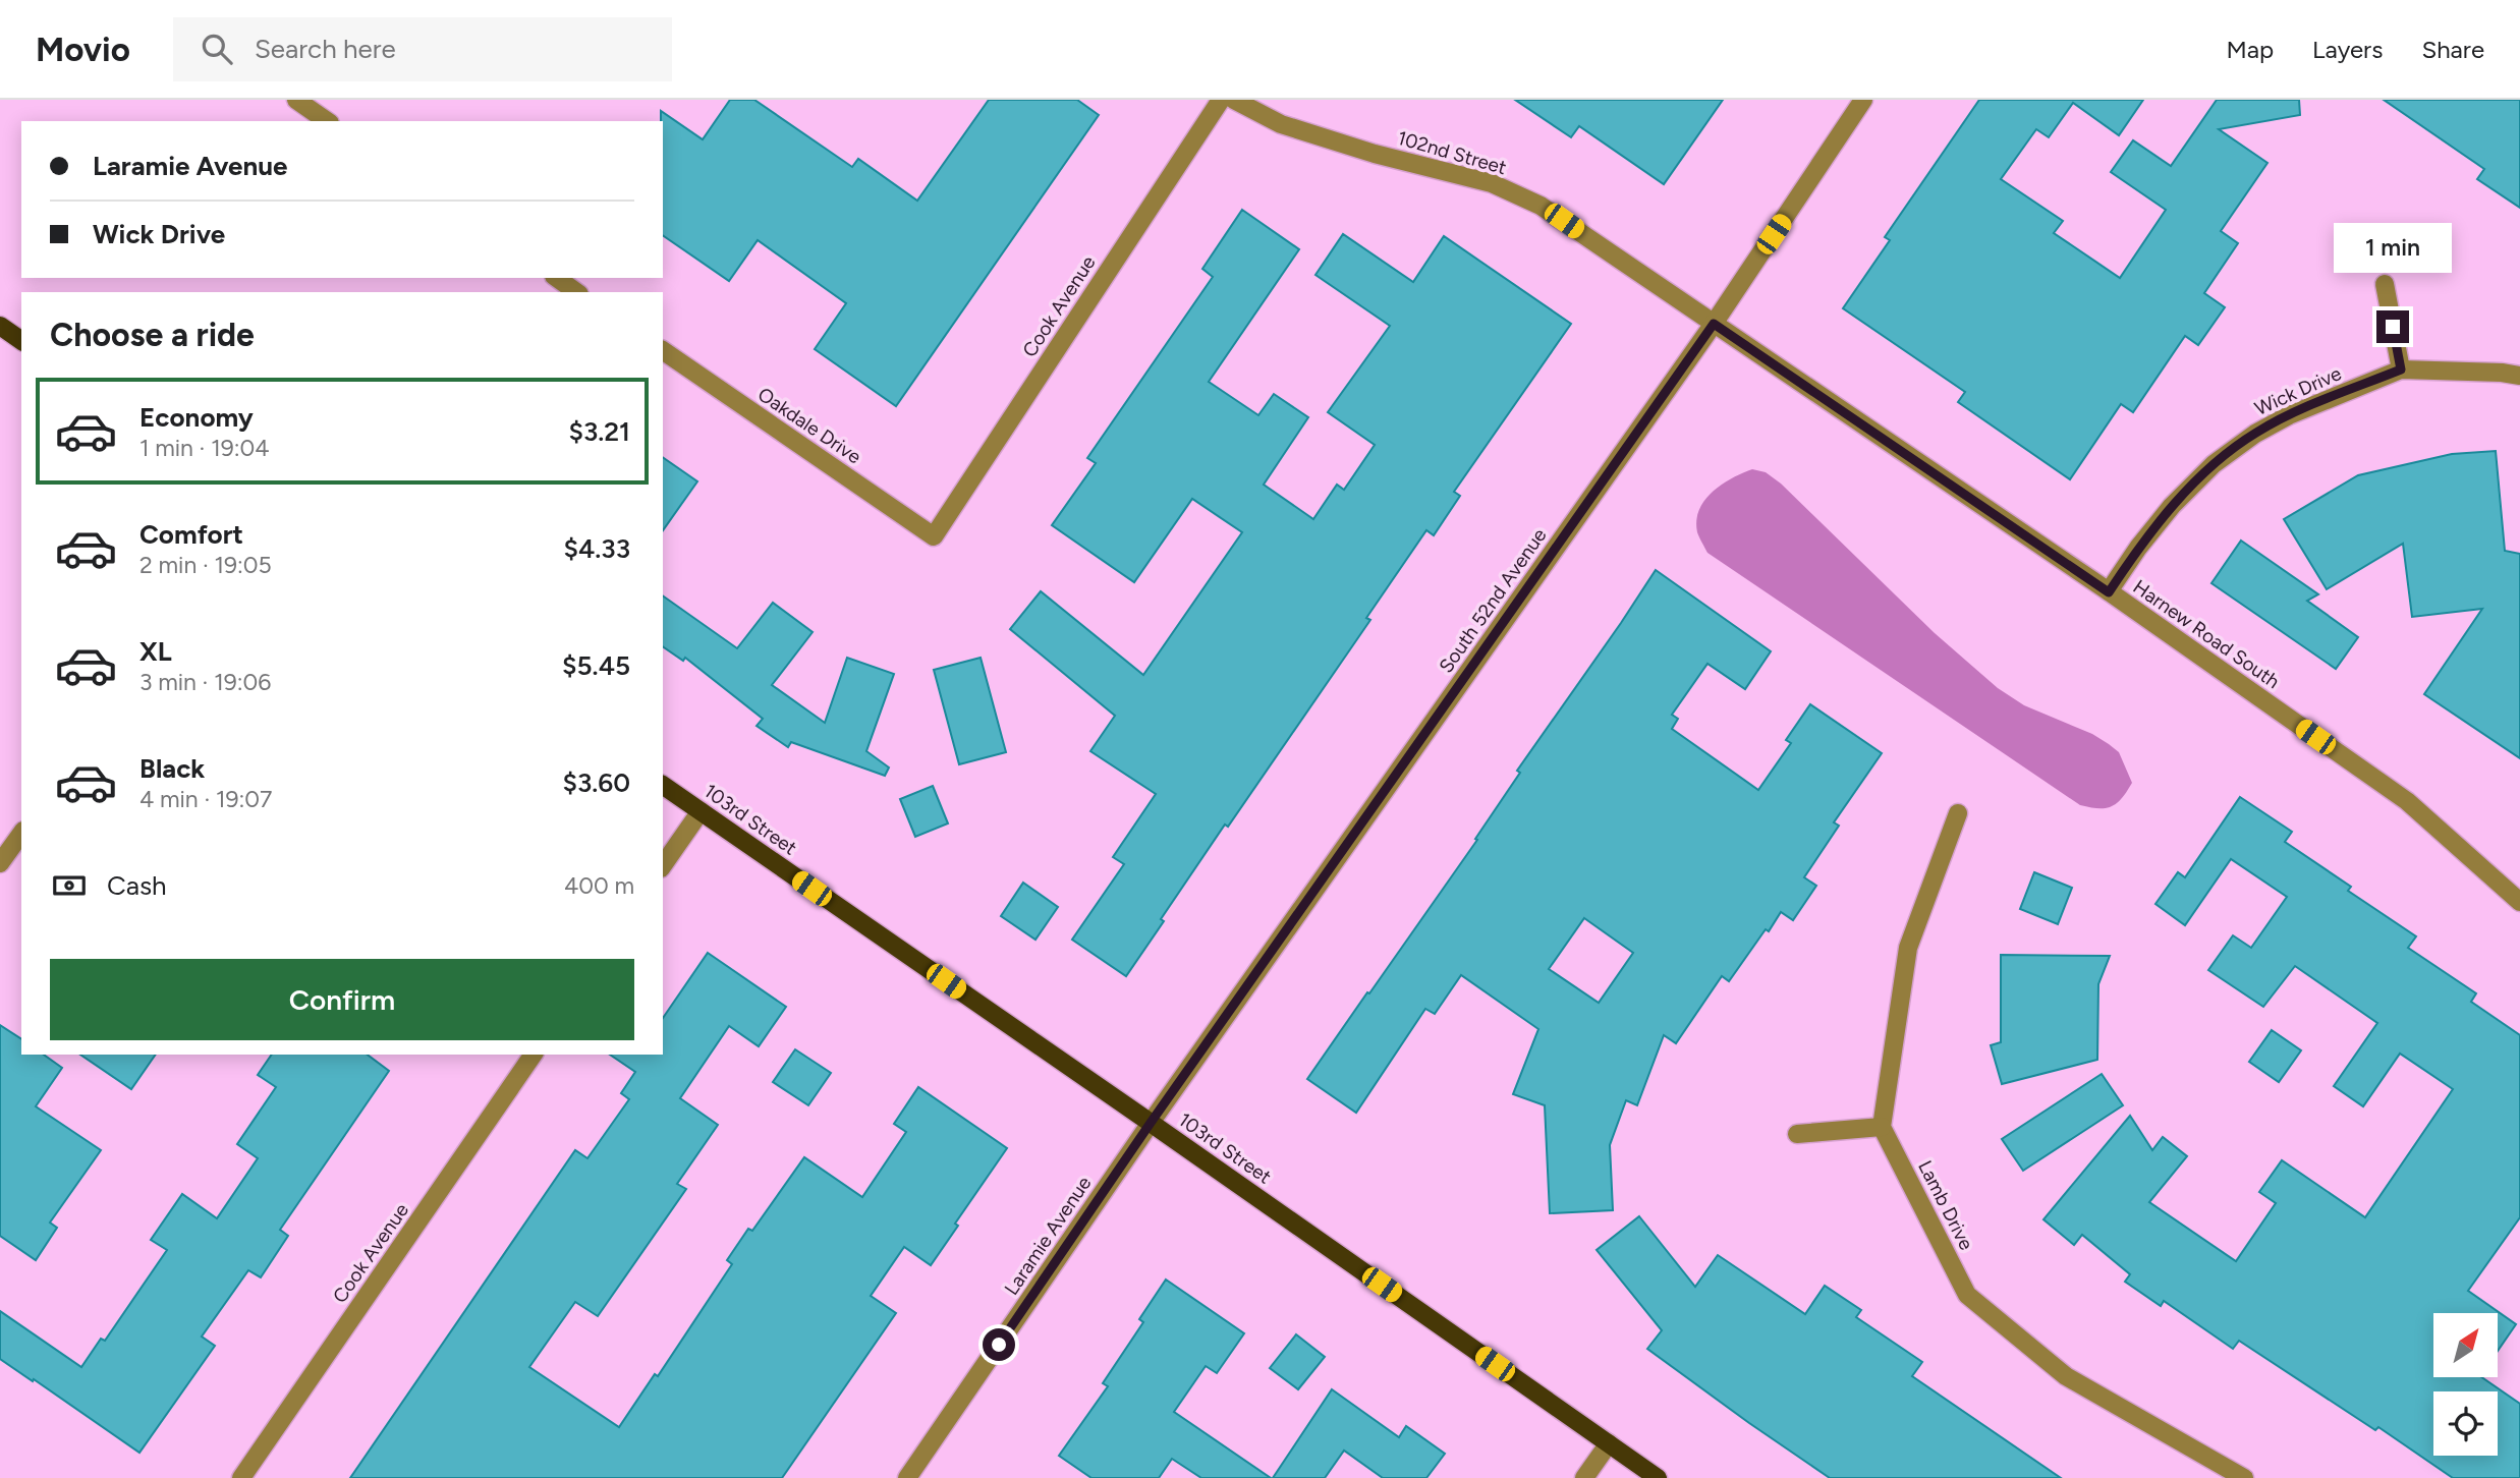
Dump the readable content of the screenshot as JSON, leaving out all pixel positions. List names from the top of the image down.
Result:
{
  "streets": {
    "main road": ["103rd Street"],
    "street": [
      "102nd Street",
      "Cook Avenue",
      "Wick Drive",
      "Oakdale Drive",
      "South 52nd Avenue",
      "Harnew Road South",
      "Lamb Drive",
      "Laramie Avenue"
    ]
  },
  "crossings": [
    ["102nd Street", "South 52nd Avenue"],
    ["102nd Street", "Harnew Road South"],
    ["Cook Avenue", "Oakdale Drive"],
    ["Wick Drive", "Harnew Road South"],
    ["South 52nd Avenue", "Harnew Road South"],
    ["South 52nd Avenue", "103rd Street"],
    ["South 52nd Avenue", "Laramie Avenue"],
    ["103rd Street", "Laramie Avenue"]
  ],
  "north": "top right",
  "page": {
    "header": "Movio",
    "search": "Search here",
    "nav": ["Map", "Layers", "Share"],
    "banner": ["Laramie Avenue", "Wick Drive"],
    "bubble": "1 min",
    "heading": "Choose a ride",
    "list": [
      {
        "name": "Economy",
        "note": "1 min · 19:04",
        "value": "$3.21"
      },
      {
        "name": "Comfort",
        "note": "2 min · 19:05",
        "value": "$4.33"
      },
      {
        "name": "XL",
        "note": "3 min · 19:06",
        "value": "$5.45"
      },
      {
        "name": "Black",
        "note": "4 min · 19:07",
        "value": "$3.60"
      }
    ],
    "pay": ["Cash", "400 m"],
    "buttons": "Confirm"
  }
}
